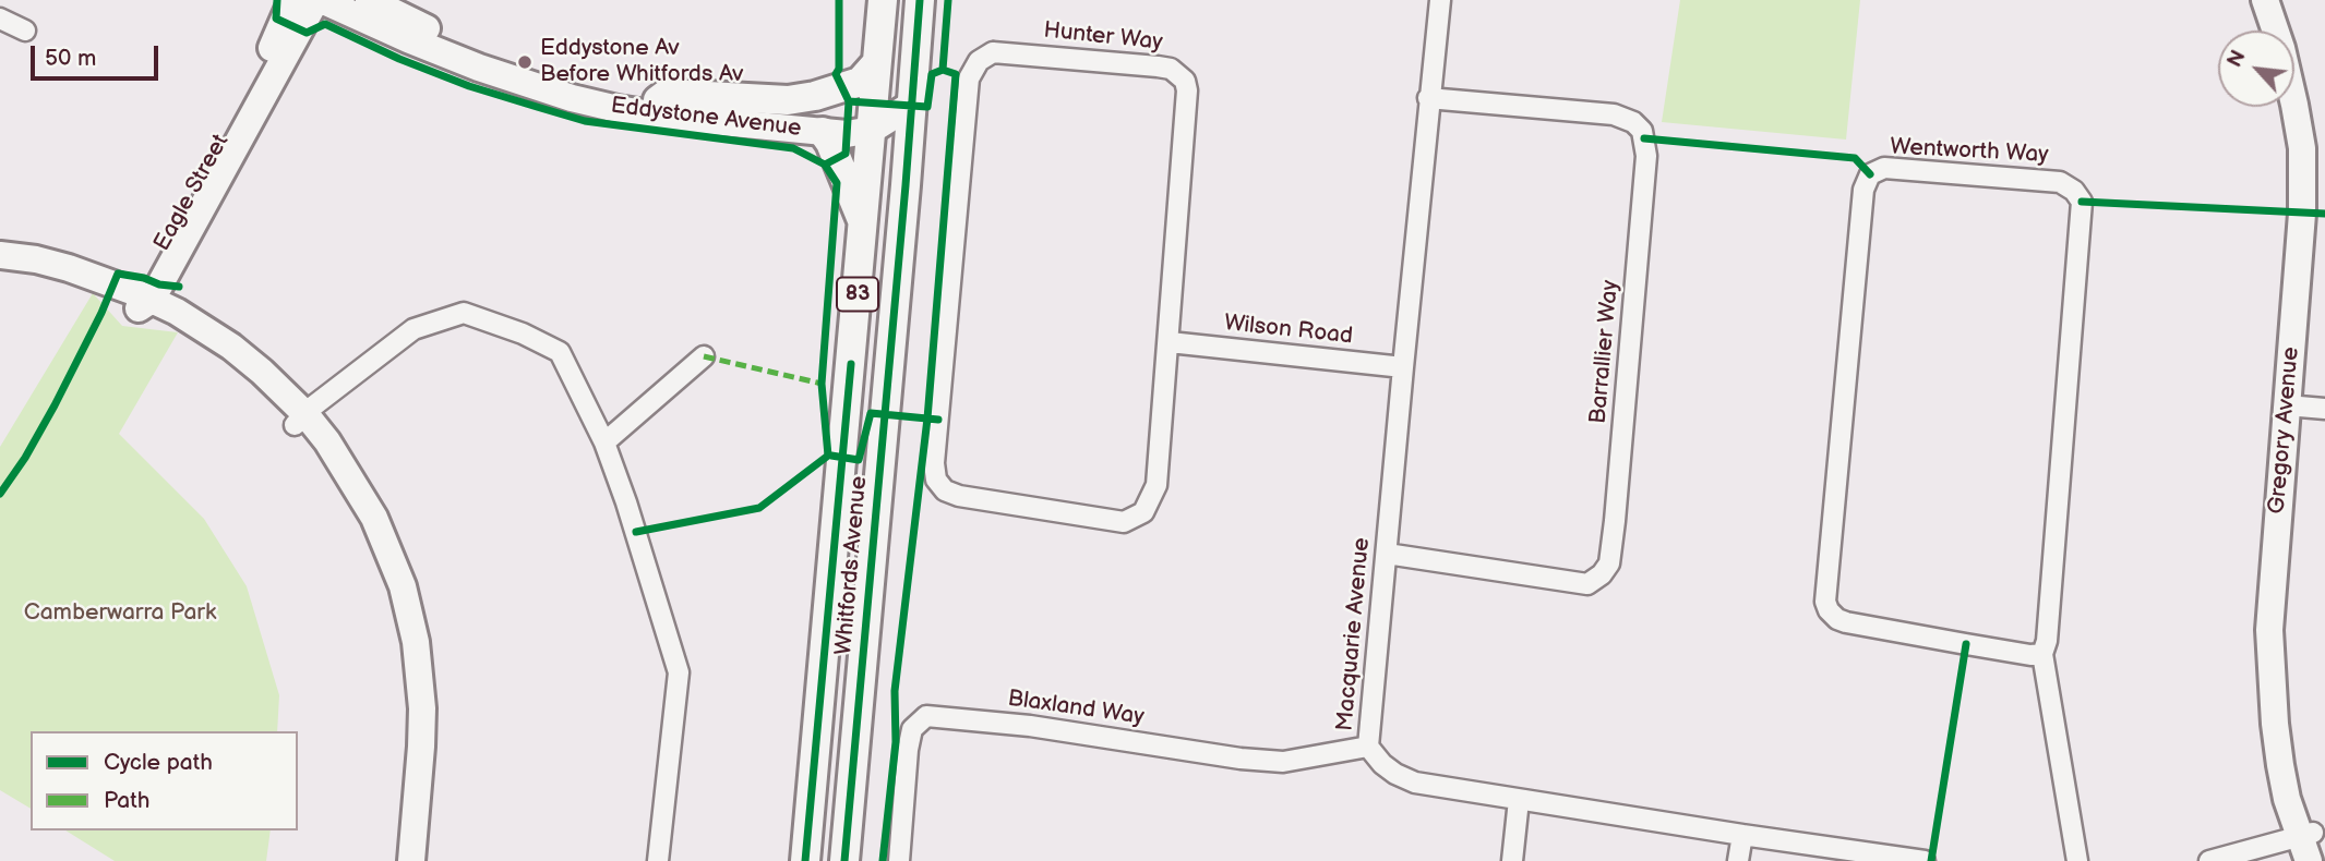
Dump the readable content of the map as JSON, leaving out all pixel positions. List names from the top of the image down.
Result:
{
  "streets": {
    "main road": ["83", "Whitfords Avenue"],
    "street": [
      "Hunter Way",
      "Eddystone Avenue",
      "Wentworth Way",
      "Eagle Street",
      "Wilson Road",
      "Barrallier Way",
      "Gregory Avenue",
      "Macquarie Avenue",
      "Blaxland Way"
    ]
  },
  "crossings": [
    ["Hunter Way", "Wilson Road"],
    ["Eddystone Avenue", "Eagle Street"],
    ["Eddystone Avenue", "Whitfords Avenue"],
    ["Wilson Road", "Macquarie Avenue"],
    ["Barrallier Way", "Macquarie Avenue"],
    ["Macquarie Avenue", "Blaxland Way"]
  ],
  "parks": ["Camberwarra Park"],
  "places": ["Eddystone Av Before Whitfords Av"],
  "legend": ["Cycle path", "Path"],
  "scale_bar": "50 m",
  "north": "top left"
}
